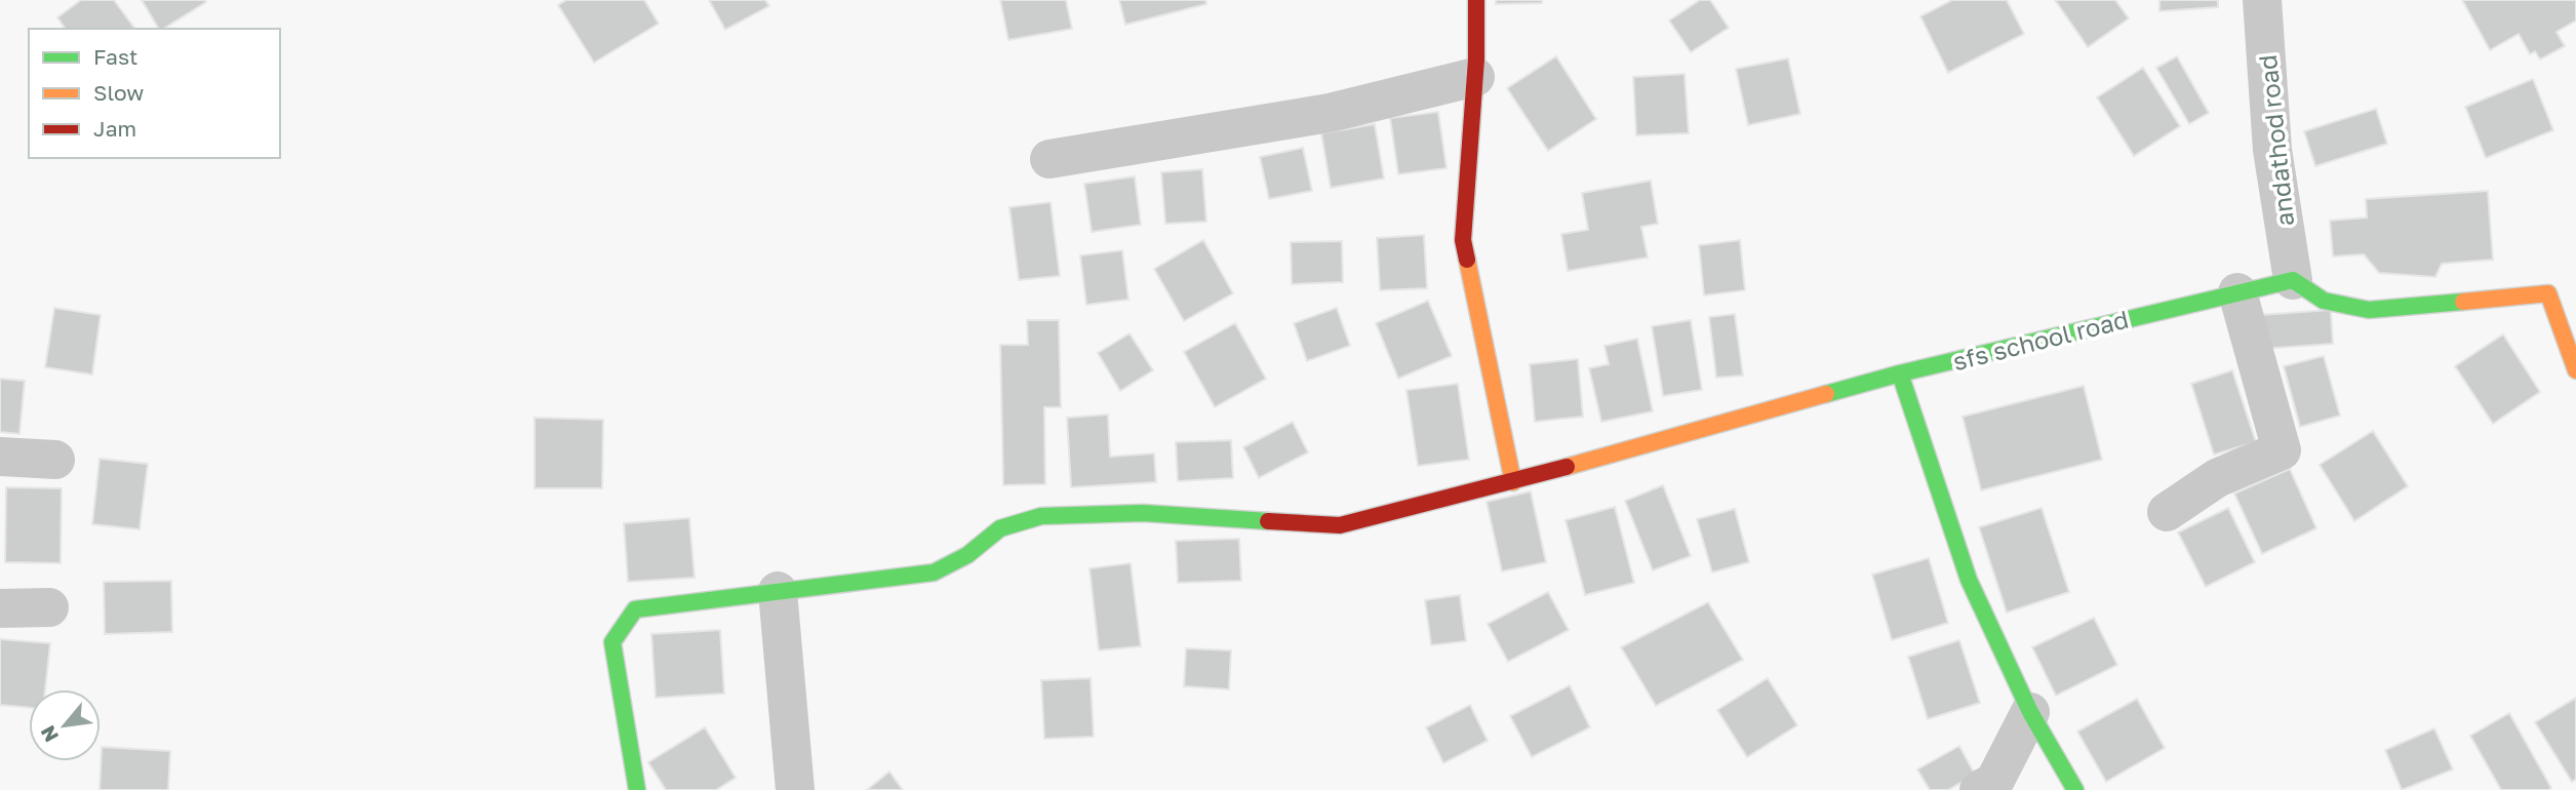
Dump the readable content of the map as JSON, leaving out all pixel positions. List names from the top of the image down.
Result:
{
  "streets": {
    "street": ["andathod road", "sfs school road"]
  },
  "crossings": [
    ["andathod road", "sfs school road"]
  ],
  "legend": ["Fast", "Slow", "Jam"],
  "north": "bottom left"
}
